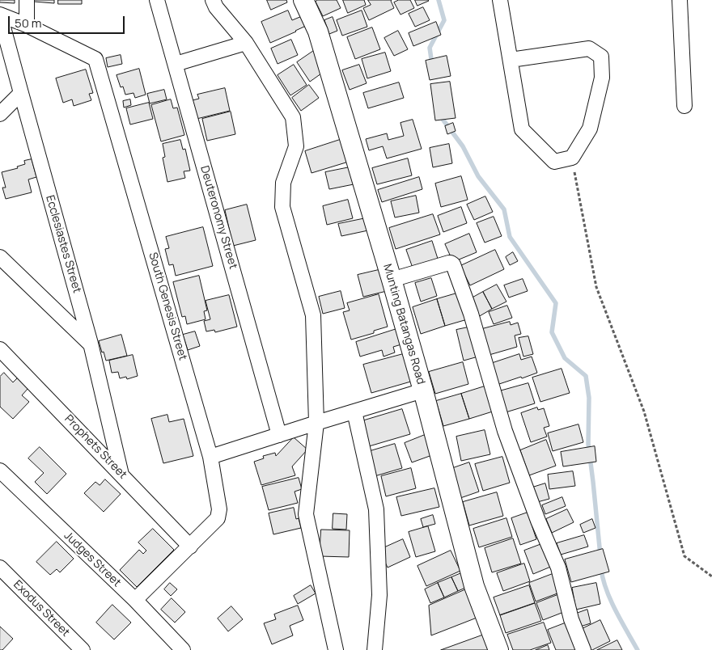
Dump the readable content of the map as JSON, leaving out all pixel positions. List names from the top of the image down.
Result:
{
  "streets": {
    "street": [
      "Deuteronomy Street",
      "Ecclesiastes Street",
      "South Genesis Street",
      "Munting Batangas Road",
      "Prophets Street",
      "Judges Street",
      "Exodus Street"
    ]
  },
  "crossings": [
    ["Ecclesiastes Street", "South Genesis Street"],
    ["Ecclesiastes Street", "Prophets Street"],
    ["South Genesis Street", "Prophets Street"],
    ["South Genesis Street", "Judges Street"]
  ],
  "scale_bar": "50 m"
}
